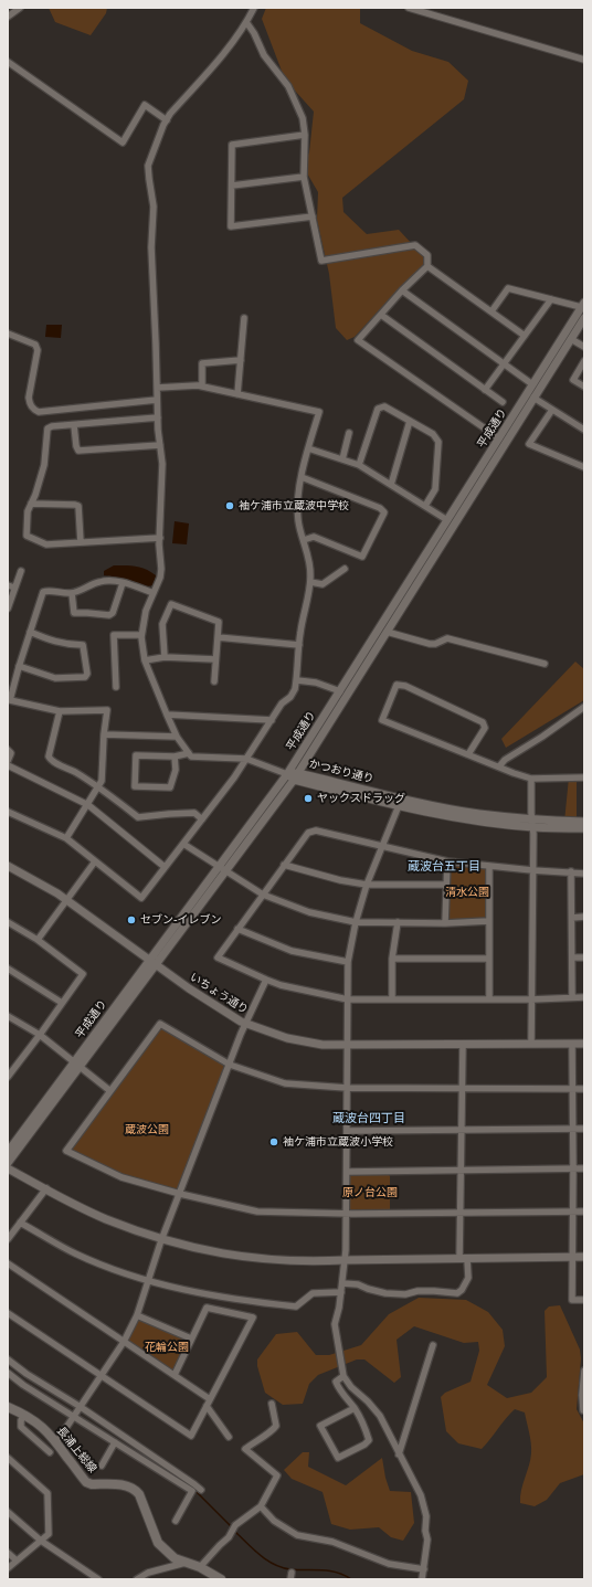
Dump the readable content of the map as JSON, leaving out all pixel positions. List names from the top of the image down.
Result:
{
  "streets": {
    "main road": ["長浦上総線"],
    "street": ["平成通り", "かつおり通り", "いちょう通り"]
  },
  "crossings": [
    ["平成通り", "かつおり通り"],
    ["平成通り", "いちょう通り"]
  ],
  "districts": ["蔵波台五丁目", "蔵波台四丁目"],
  "parks": [
    "清水公園",
    "蔵波公園",
    "原ノ台公園",
    "花輪公園"
  ],
  "places": [
    "袖ケ浦市立蔵波中学校",
    "ヤックスドラッグ",
    "セブン-イレブン",
    "袖ケ浦市立蔵波小学校"
  ]
}
